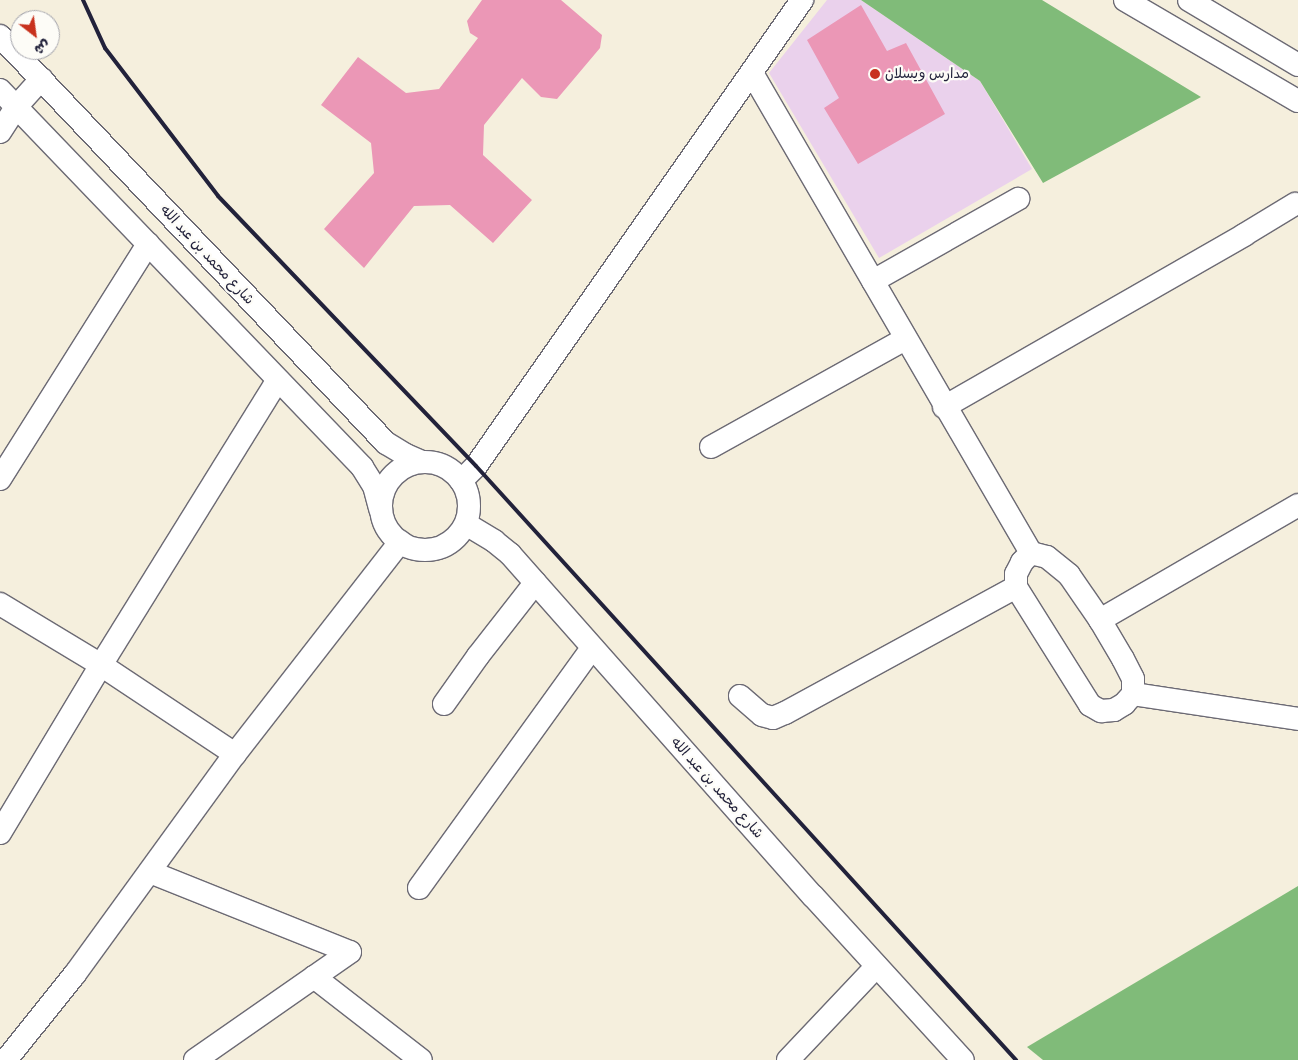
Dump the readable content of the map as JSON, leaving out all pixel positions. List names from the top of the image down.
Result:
{
  "streets": {
    "street": ["شارع محمد بن عبد الله"]
  },
  "places": ["مدارس ويسلان"],
  "north": "bottom right"
}
